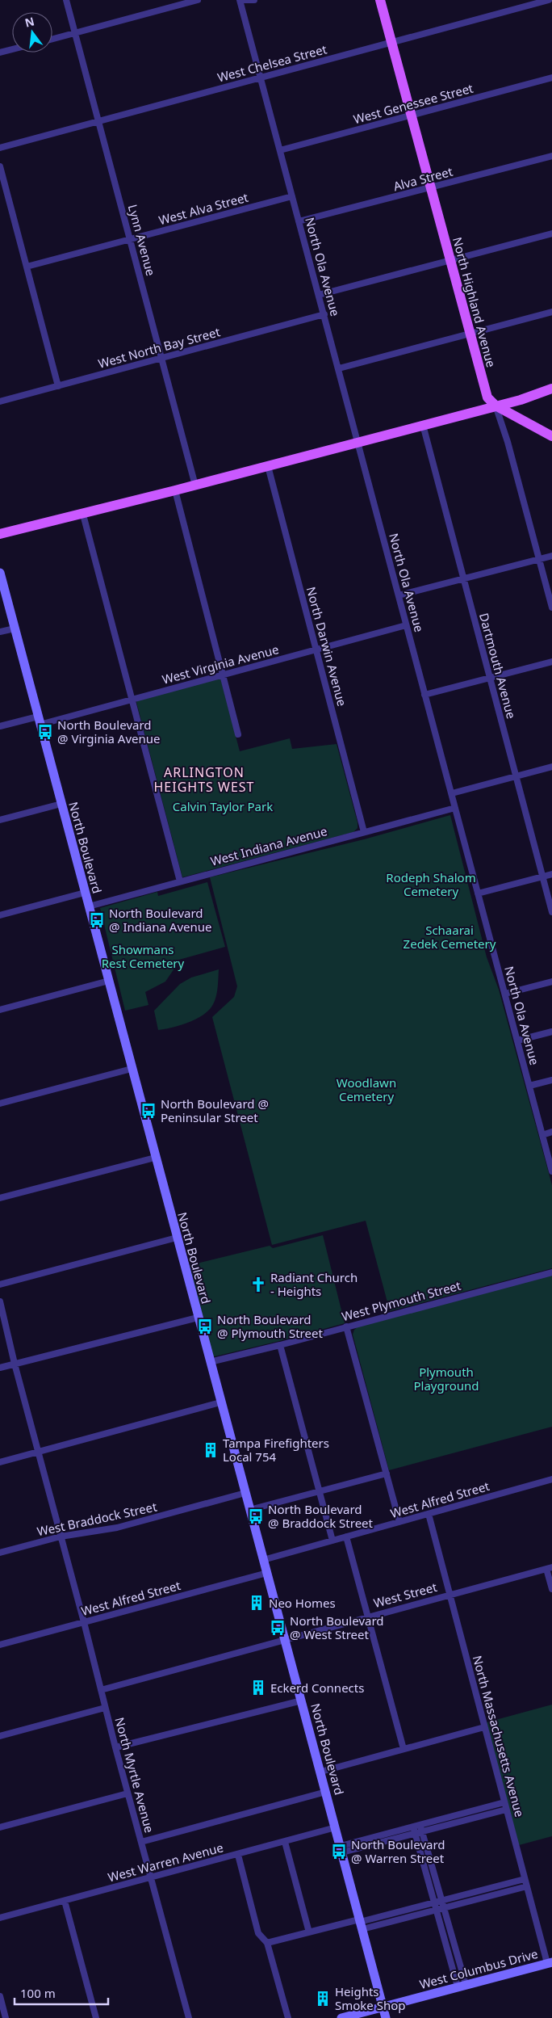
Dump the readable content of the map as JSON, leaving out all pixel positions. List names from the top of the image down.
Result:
{
  "streets": {
    "main road": ["North Highland Avenue"],
    "street": [
      "West Chelsea Street",
      "West Genessee Street",
      "Alva Street",
      "West Alva Street",
      "Lynn Avenue",
      "North Ola Avenue",
      "West North Bay Street",
      "North Darwin Avenue",
      "West Virginia Avenue",
      "Dartmouth Avenue",
      "West Indiana Avenue",
      "North Boulevard",
      "West Plymouth Street",
      "West Alfred Street",
      "West Braddock Street",
      "West Street",
      "North Massachusetts Avenue",
      "North Myrtle Avenue",
      "West Warren Avenue",
      "West Columbus Drive"
    ]
  },
  "crossings": [
    ["West Chelsea Street", "Lynn Avenue"],
    ["West Chelsea Street", "North Ola Avenue"],
    ["West Chelsea Street", "North Highland Avenue"],
    ["West Genessee Street", "North Ola Avenue"],
    ["West Genessee Street", "North Highland Avenue"],
    ["Alva Street", "North Ola Avenue"],
    ["Alva Street", "North Highland Avenue"],
    ["West Alva Street", "Lynn Avenue"],
    ["West Alva Street", "North Ola Avenue"],
    ["Lynn Avenue", "West North Bay Street"],
    ["North Ola Avenue", "West North Bay Street"],
    ["North Ola Avenue", "West Virginia Avenue"],
    ["North Ola Avenue", "West Indiana Avenue"],
    ["North Darwin Avenue", "West Virginia Avenue"],
    ["North Darwin Avenue", "West Indiana Avenue"],
    ["West Virginia Avenue", "North Boulevard"],
    ["West Indiana Avenue", "North Boulevard"],
    ["North Boulevard", "West Plymouth Street"],
    ["North Boulevard", "West Alfred Street"],
    ["North Boulevard", "West Braddock Street"],
    ["North Boulevard", "West Street"],
    ["North Boulevard", "West Warren Avenue"],
    ["North Boulevard", "West Columbus Drive"],
    ["West Alfred Street", "North Massachusetts Avenue"],
    ["West Alfred Street", "North Myrtle Avenue"],
    ["West Braddock Street", "North Myrtle Avenue"],
    ["West Street", "North Massachusetts Avenue"],
    ["West Street", "North Myrtle Avenue"],
    ["North Massachusetts Avenue", "West Columbus Drive"],
    ["North Myrtle Avenue", "West Warren Avenue"]
  ],
  "districts": ["ARLINGTON HEIGHTS WEST"],
  "parks": [
    "Calvin Taylor Park",
    "Rodeph Shalom Cemetery",
    "Schaarai Zedek Cemetery",
    "Showmans Rest Cemetery",
    "Woodlawn Cemetery",
    "Plymouth Playground"
  ],
  "places": {
    "bus stop": [
      "North Boulevard @ Virginia Avenue",
      "North Boulevard @ Indiana Avenue",
      "North Boulevard @ Peninsular Street",
      "North Boulevard @ Plymouth Street",
      "North Boulevard @ Braddock Street",
      "North Boulevard @ West Street",
      "North Boulevard @ Warren Street"
    ],
    "church": ["Radiant Church - Heights"],
    "building": [
      "Tampa Firefighters Local 754",
      "Neo Homes",
      "Eckerd Connects",
      "Heights Smoke Shop"
    ]
  },
  "scale_bar": "100 m",
  "north": "top"
}
